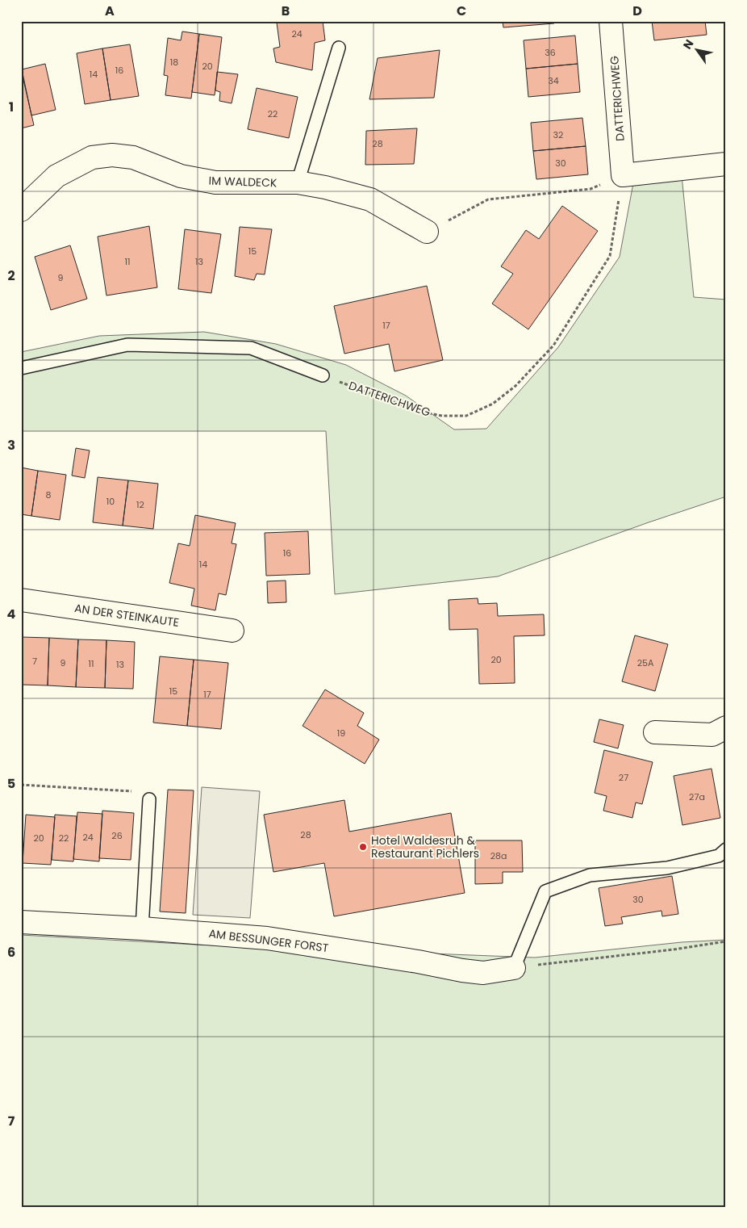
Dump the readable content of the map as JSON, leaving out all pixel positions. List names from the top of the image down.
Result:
{
  "streets": {
    "street": [
      "DATTERICHWEG",
      "IM WALDECK",
      "AN DER STEINKAUTE",
      "AM BESSUNGER FORST"
    ]
  },
  "places": ["Hotel Waldesruh & Restaurant Pichlers"],
  "house_numbers": [
    "24",
    "36",
    "18",
    "20",
    "16",
    "14",
    "34",
    "22",
    "32",
    "28",
    "30",
    "15",
    "11",
    "13",
    "9",
    "17",
    "8",
    "10",
    "12",
    "16",
    "14",
    "20",
    "7",
    "9",
    "25A",
    "11",
    "13",
    "15",
    "17",
    "19",
    "27",
    "27a",
    "28",
    "26",
    "24",
    "20",
    "22",
    "28a",
    "30"
  ],
  "north": "top left",
  "grid": {
    "columns": [
      "A",
      "B",
      "C",
      "D"
    ],
    "rows": [
      "1",
      "2",
      "3",
      "4",
      "5",
      "6",
      "7"
    ]
  }
}
